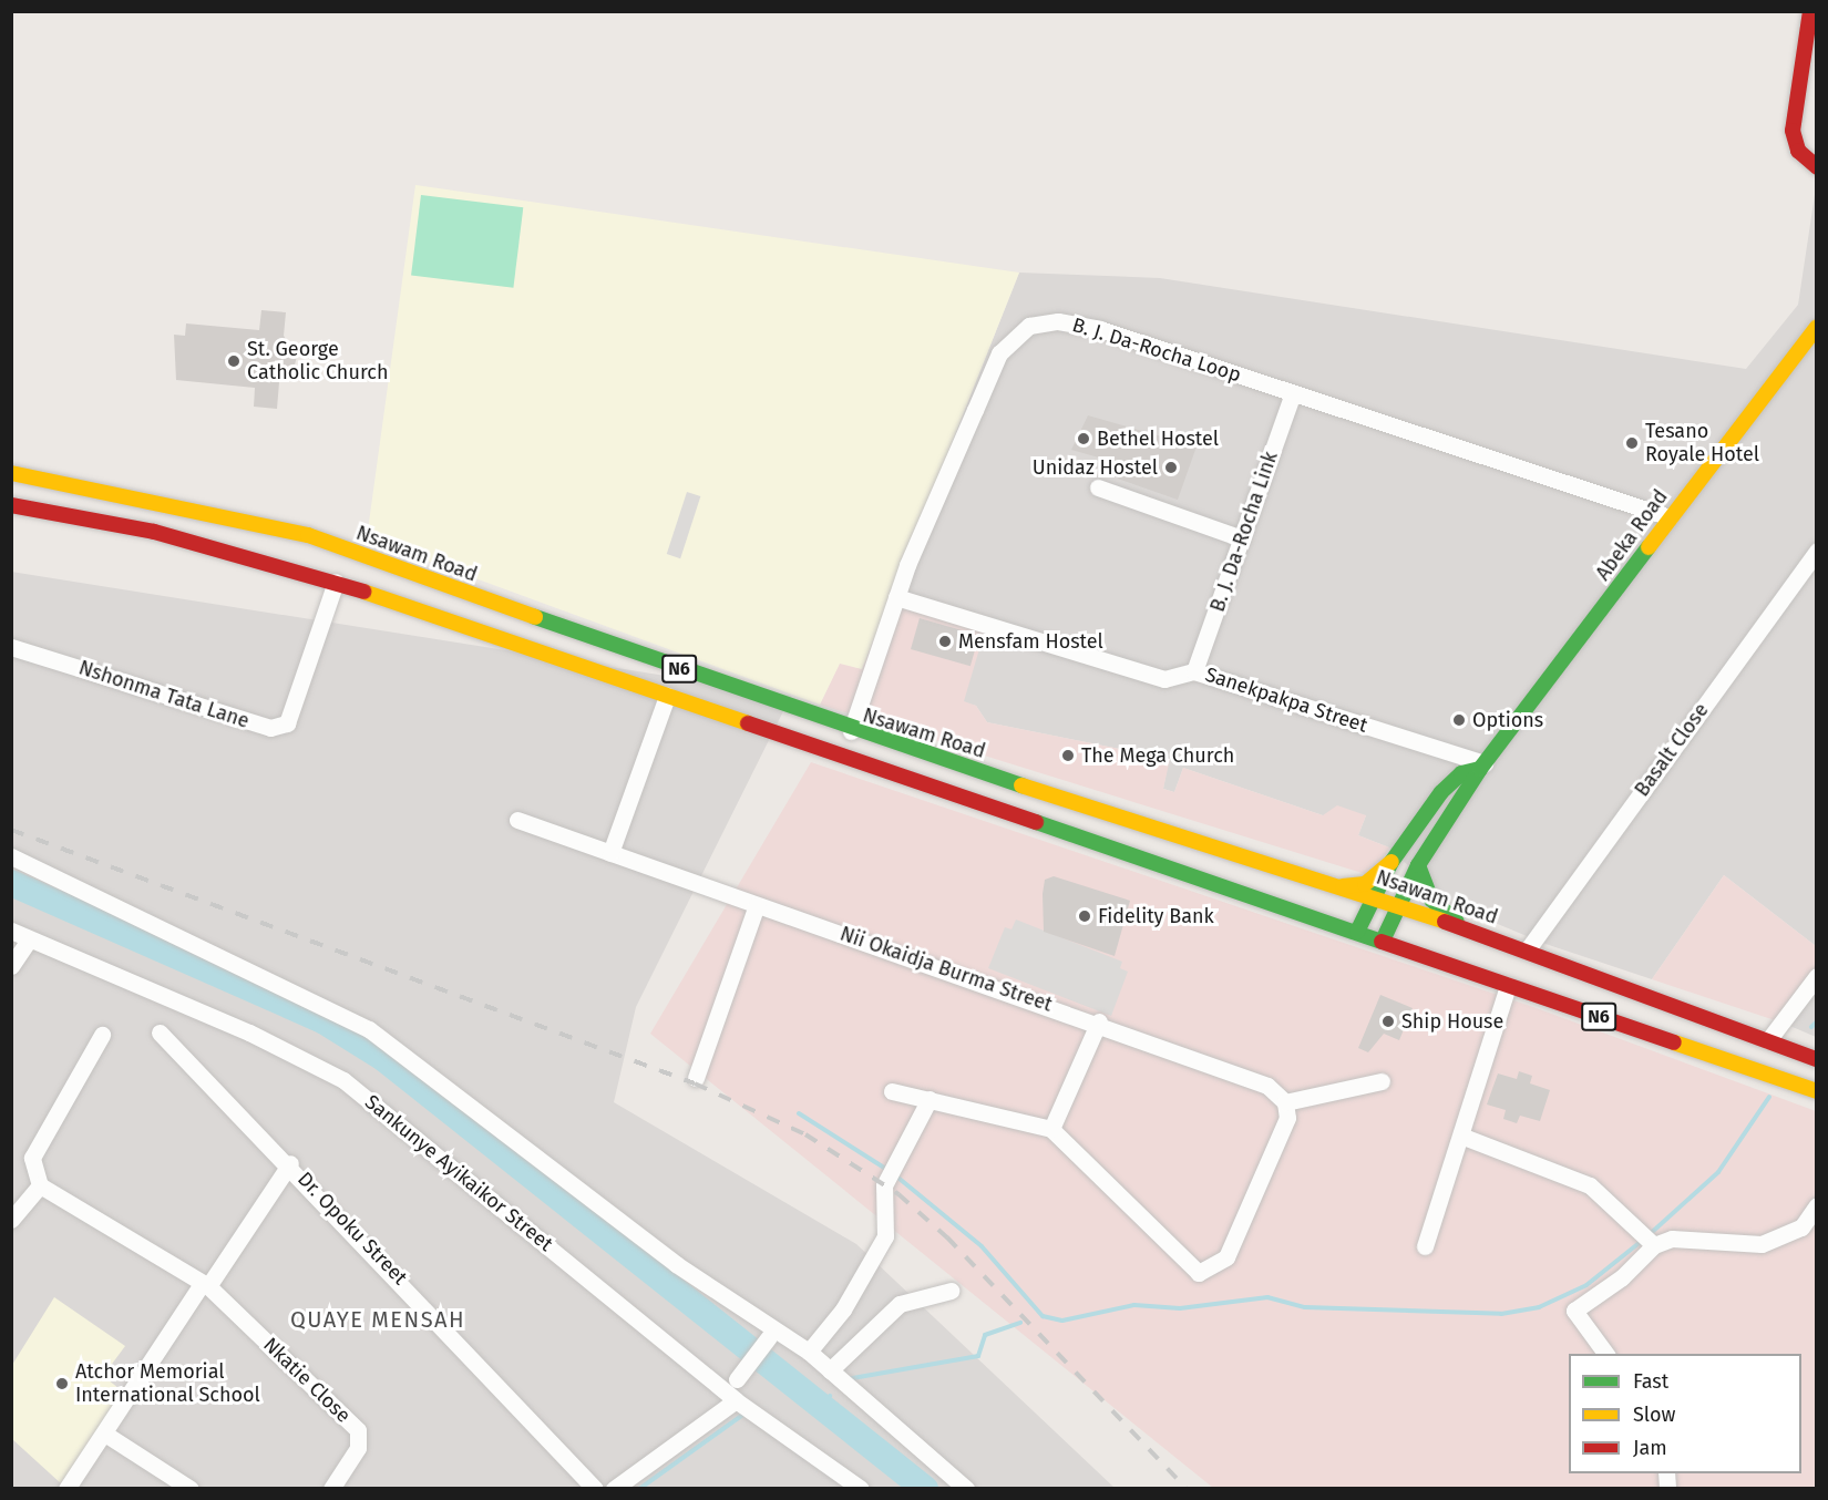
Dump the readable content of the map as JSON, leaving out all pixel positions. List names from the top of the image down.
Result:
{
  "streets": {
    "main road": ["Abeka Road", "Nsawam Road", "N6"],
    "street": [
      "B. J. Da-Rocha Loop",
      "B. J. Da-Rocha Link",
      "Nshonma Tata Lane",
      "Sanekpakpa Street",
      "Basalt Close",
      "Nii Okaidja Burma Street",
      "Sankunye Ayikaikor Street",
      "Dr. Opoku Street",
      "Nkatie Close"
    ]
  },
  "crossings": [
    ["B. J. Da-Rocha Loop", "B. J. Da-Rocha Link"],
    ["B. J. Da-Rocha Loop", "Abeka Road"],
    ["B. J. Da-Rocha Loop", "Nsawam Road"],
    ["B. J. Da-Rocha Loop", "Sanekpakpa Street"],
    ["B. J. Da-Rocha Link", "Sanekpakpa Street"],
    ["Abeka Road", "Nsawam Road"],
    ["Abeka Road", "N6"],
    ["Abeka Road", "Sanekpakpa Street"],
    ["Nsawam Road", "Basalt Close"],
    ["N6", "Nshonma Tata Lane"]
  ],
  "districts": ["QUAYE MENSAH"],
  "places": [
    "St. George Catholic Church",
    "Bethel Hostel",
    "Tesano Royale Hotel",
    "Unidaz Hostel",
    "Mensfam Hostel",
    "Options",
    "The Mega Church",
    "Fidelity Bank",
    "Ship House",
    "Atchor Memorial International School"
  ],
  "legend": ["Fast", "Slow", "Jam"]
}
